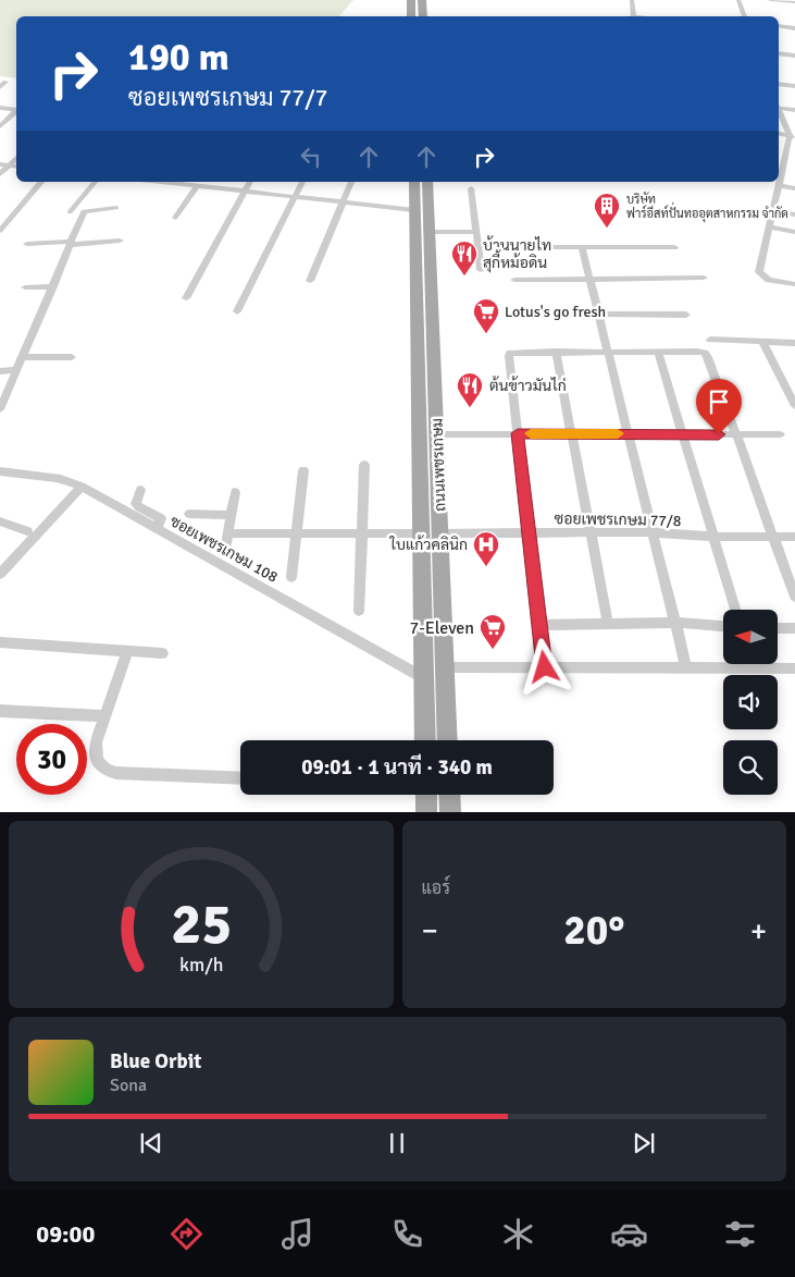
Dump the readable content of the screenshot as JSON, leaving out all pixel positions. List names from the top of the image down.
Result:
{
  "streets": {
    "main road": ["ถนนเพชรเกษม"],
    "street": ["ซอยเพชรเกษม 77/8", "ซอยเพชรเกษม 108"]
  },
  "crossings": [
    ["ถนนเพชรเกษม", "ซอยเพชรเกษม 77/8"],
    ["ถนนเพชรเกษม", "ซอยเพชรเกษม 108"]
  ],
  "places": {
    "building": ["บริษัท ฟาร์อีสท์ปั่นทออุตสาหกรรม จำกัด"],
    "restaurant": ["บ้านนายไท สุกี้หม้อดิน", "ต้นข้าวมันไก่"],
    "supermarket": ["Lotus's go fresh", "7-Eleven"],
    "hospital": ["ใบแก้วคลินิก"]
  },
  "north": "left",
  "page": {
    "turn": ["190 m", "ซอยเพชรเกษม 77/7"],
    "limit": "30",
    "trip": "09:01 · 1 นาที · 340 m",
    "tile": "แอร์",
    "heat": ["−", "20°", "+"],
    "song": ["Blue Orbit", "Sona"],
    "tabs": "09:00",
    "gauge": ["25", "km/h"]
  }
}
